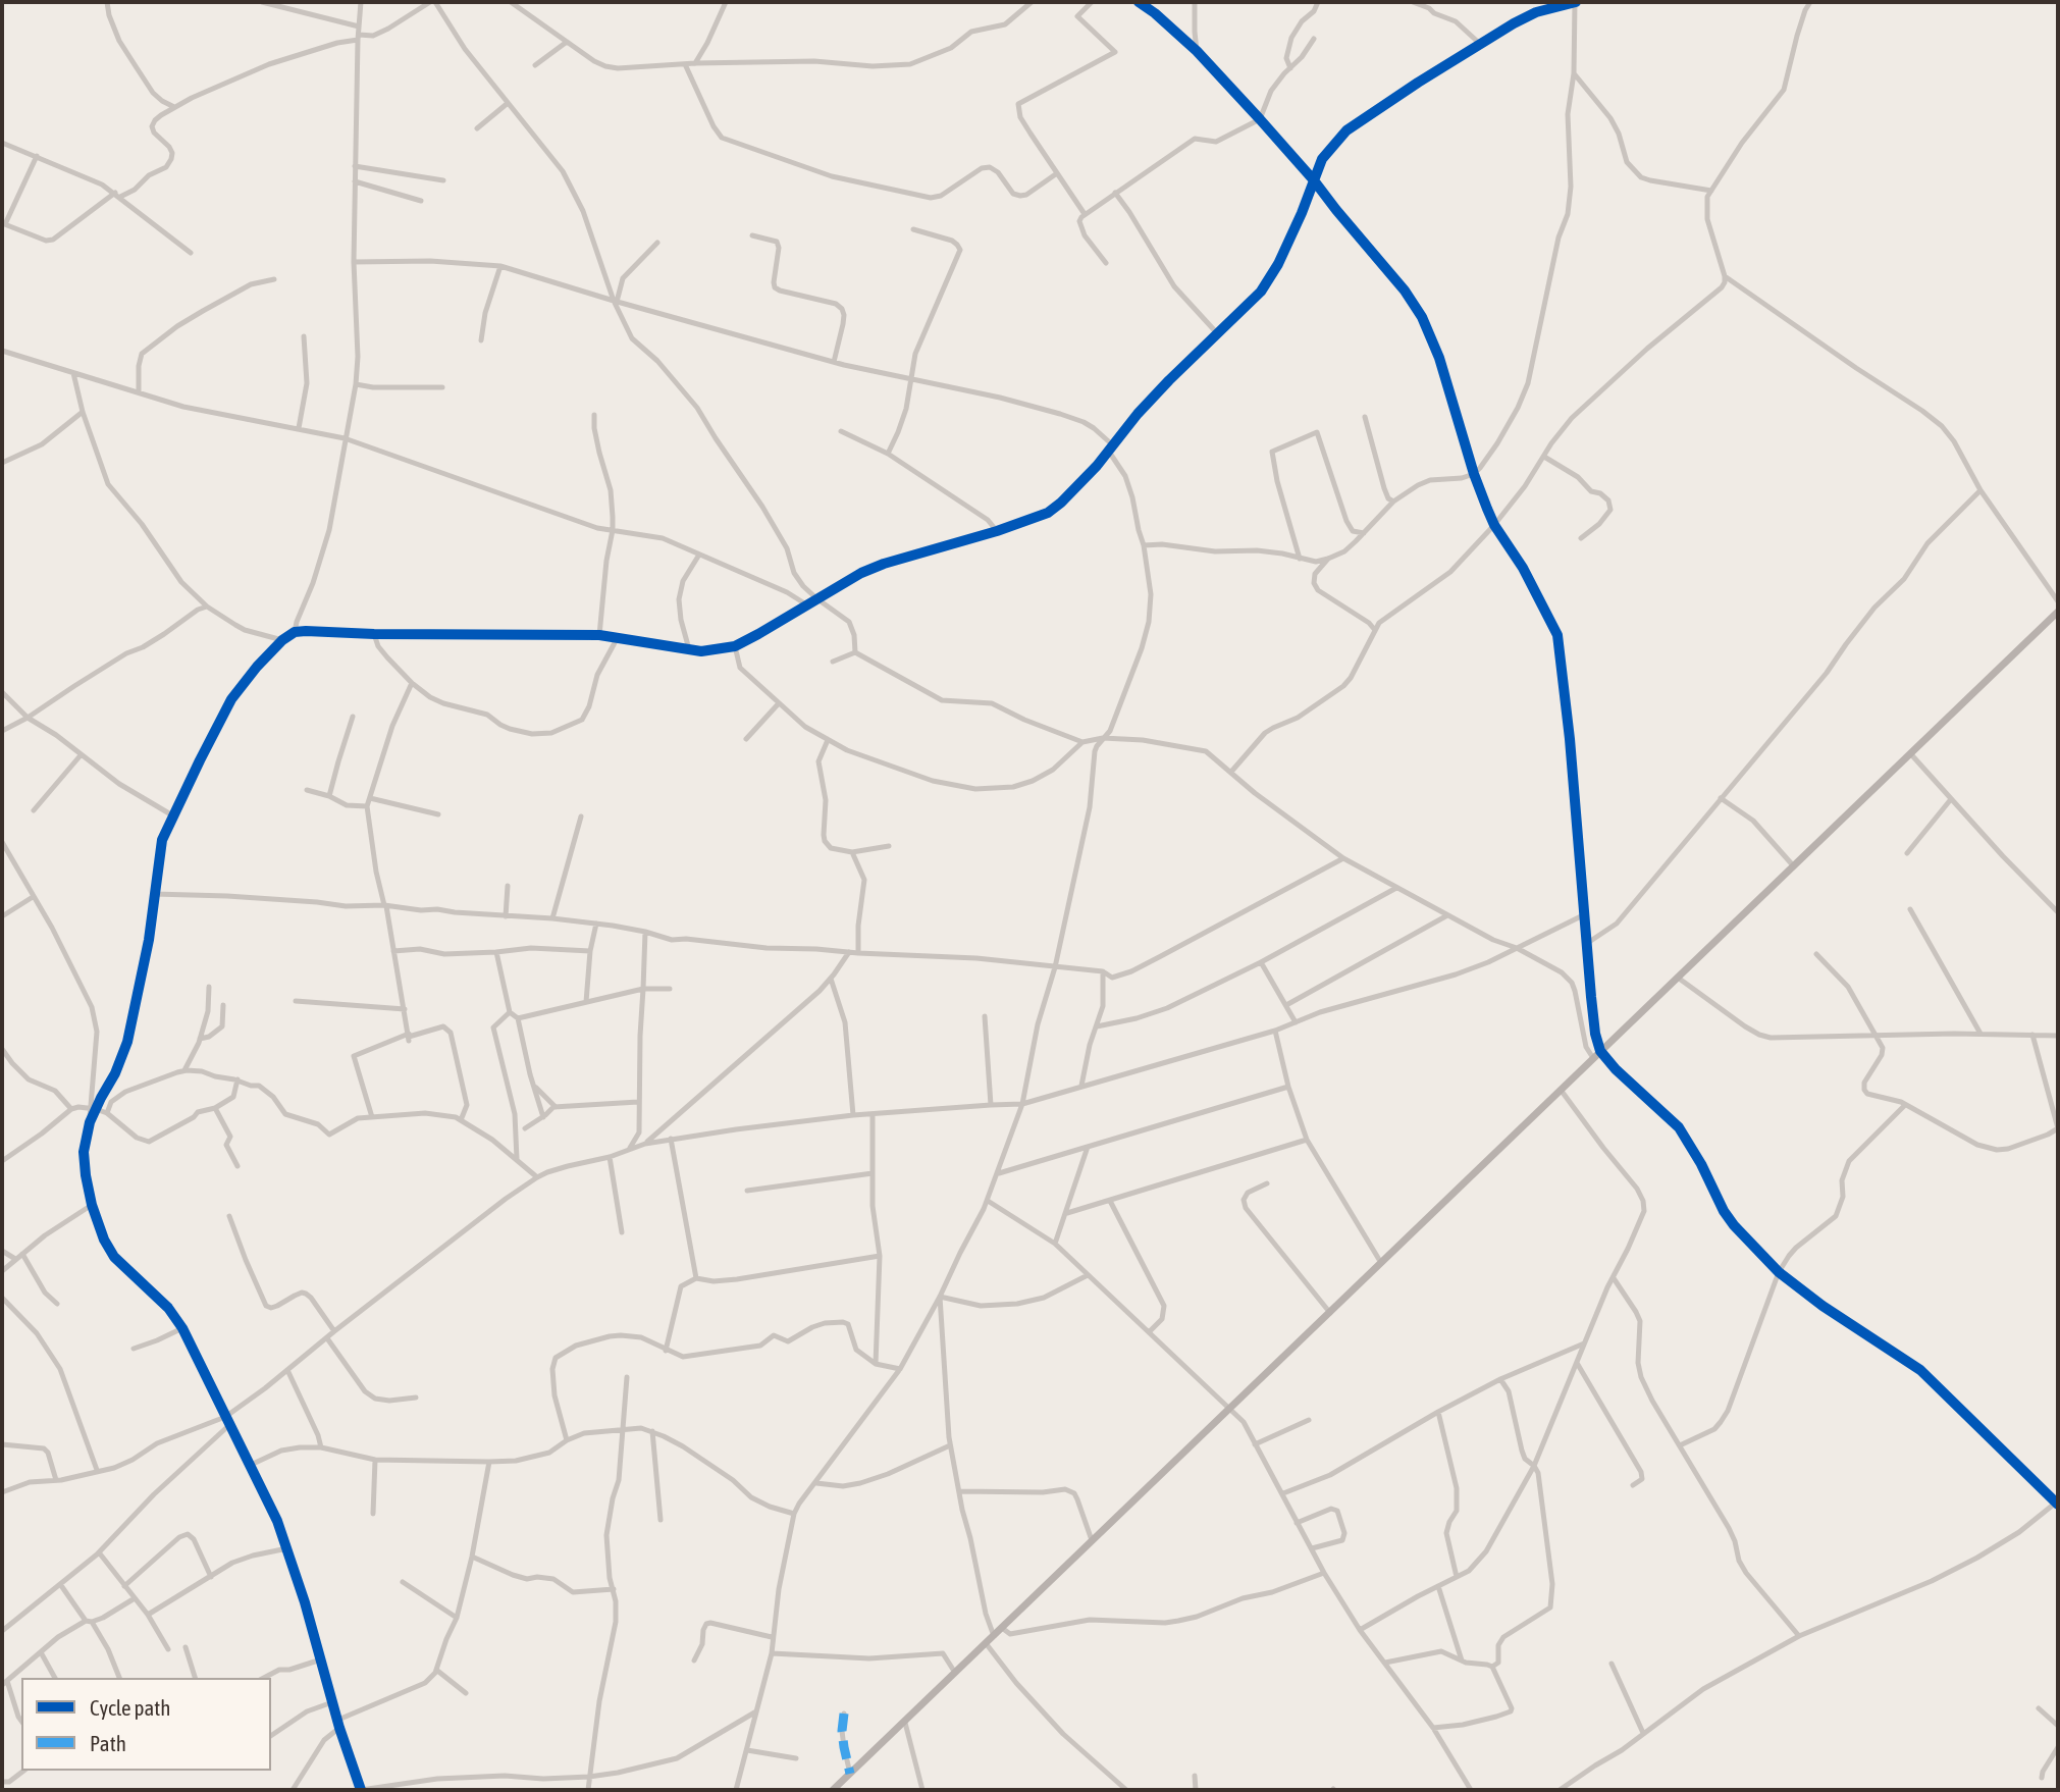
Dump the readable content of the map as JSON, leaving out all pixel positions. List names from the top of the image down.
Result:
{
  "legend": ["Cycle path", "Path"]
}
